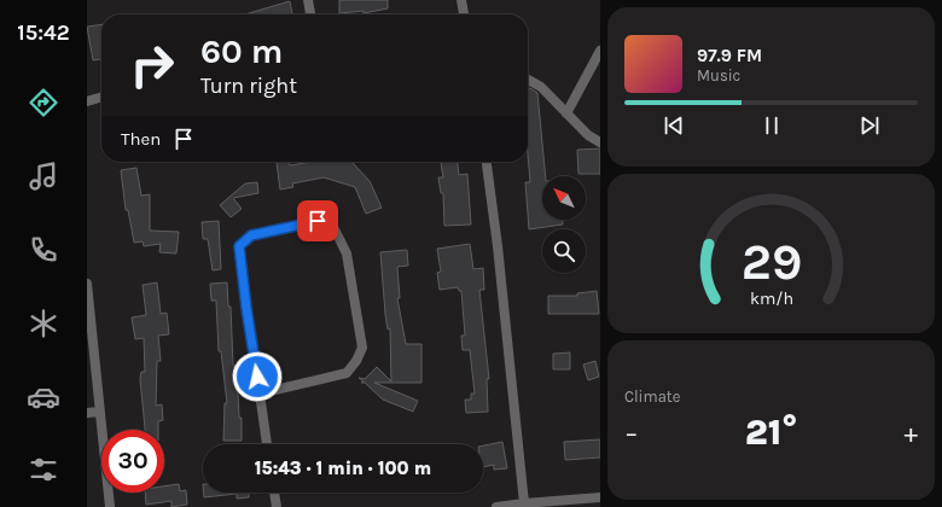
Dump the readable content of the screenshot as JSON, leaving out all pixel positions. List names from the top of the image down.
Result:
{
  "north": "top left",
  "page": {
    "tabs": "15:42",
    "turn": ["60 m", "Turn right"],
    "song": ["97.9 FM", "Music"],
    "then": "Then",
    "tile": "Climate",
    "heat": ["−", "21°", "+"],
    "limit": "30",
    "trip": "15:43 · 1 min · 100 m",
    "gauge": ["29", "km/h"]
  }
}
